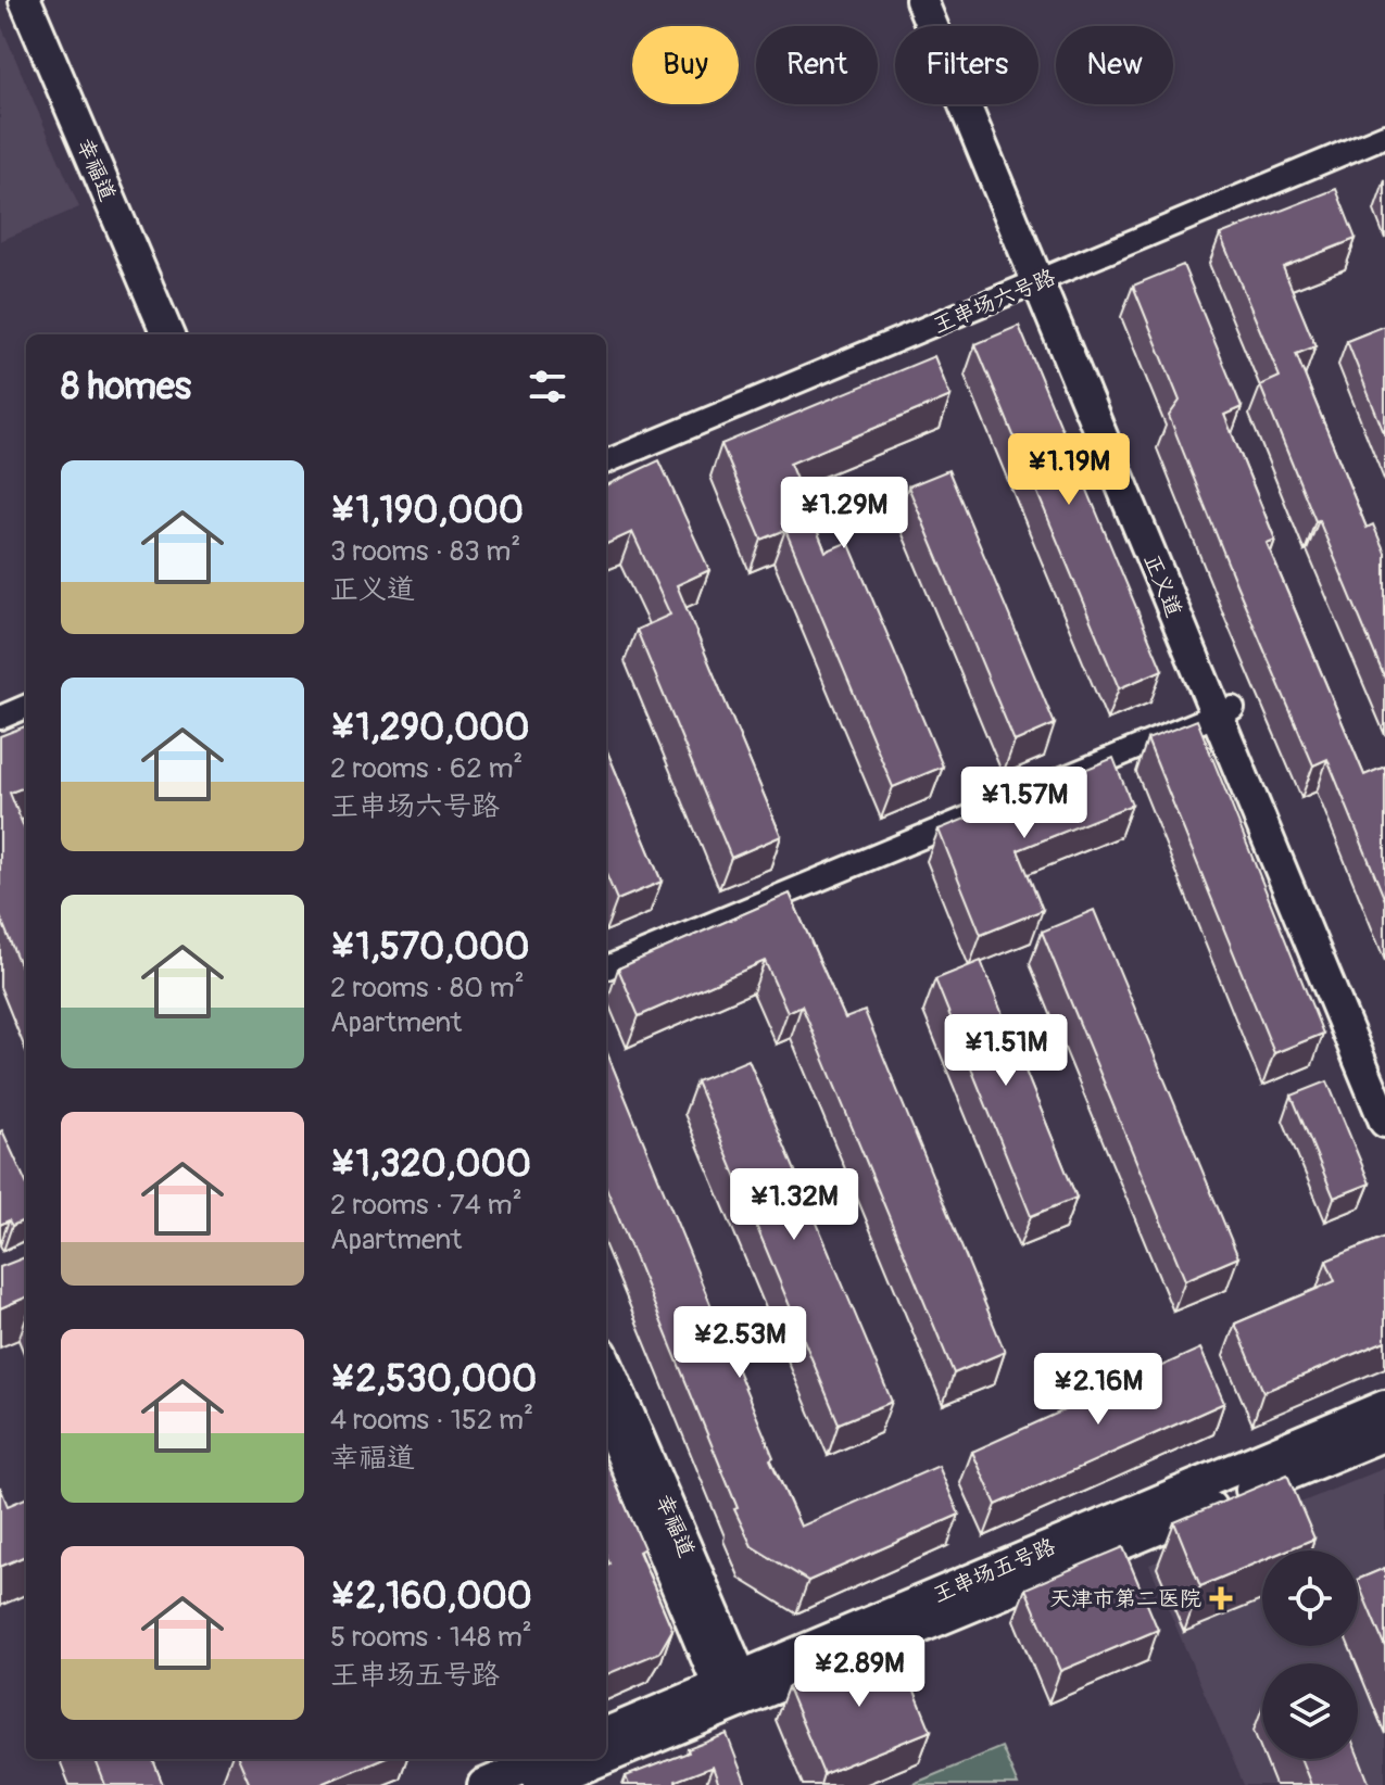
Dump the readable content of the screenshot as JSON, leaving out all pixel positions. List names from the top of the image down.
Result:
{
  "streets": {
    "street": [
      "幸福道",
      "王串场六号路",
      "正义道",
      "王串场五号路"
    ]
  },
  "crossings": [
    ["幸福道", "王串场五号路"],
    ["王串场六号路", "正义道"]
  ],
  "places": {
    "health": ["天津市第二医院"]
  },
  "page": {
    "chip": [
      "Buy",
      "Rent",
      "Filters",
      "New"
    ],
    "heading": "8 homes",
    "price": [
      "¥1.19M",
      "¥1.29M",
      "¥1.57M",
      "¥1.51M",
      "¥1.32M",
      "¥2.53M",
      "¥2.16M",
      "¥2.89M"
    ],
    "list": [
      {
        "name": "¥1,190,000",
        "note": "3 rooms · 83 m² · 正义道"
      },
      {
        "name": "¥1,290,000",
        "note": "2 rooms · 62 m² · 王串场六号路"
      },
      {
        "name": "¥1,570,000",
        "note": "2 rooms · 80 m² · Apartment"
      },
      {
        "name": "¥1,320,000",
        "note": "2 rooms · 74 m² · Apartment"
      },
      {
        "name": "¥2,530,000",
        "note": "4 rooms · 152 m² · 幸福道"
      },
      {
        "name": "¥2,160,000",
        "note": "5 rooms · 148 m² · 王串场五号路"
      }
    ]
  }
}
